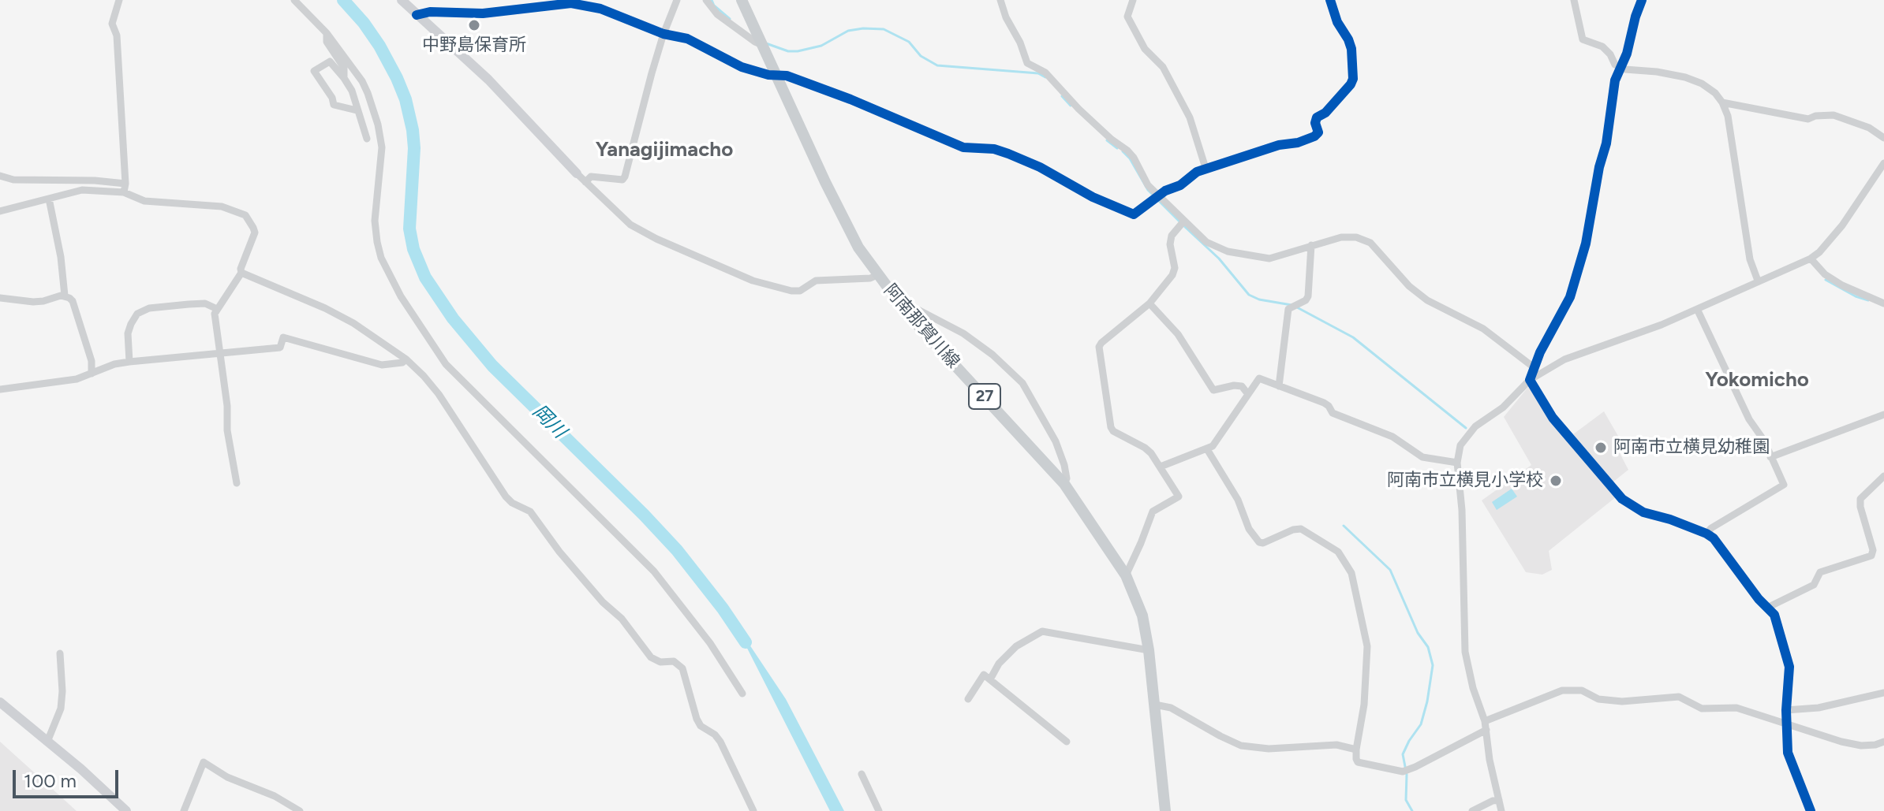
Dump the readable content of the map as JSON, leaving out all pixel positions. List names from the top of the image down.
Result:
{
  "streets": {
    "main road": ["阿南那賀川線", "27"]
  },
  "districts": ["Yanagijimacho", "Yokomicho"],
  "water": ["岡川"],
  "places": ["中野島保育所", "阿南市立横見幼稚園", "阿南市立横見小学校"],
  "scale_bar": "100 m"
}
